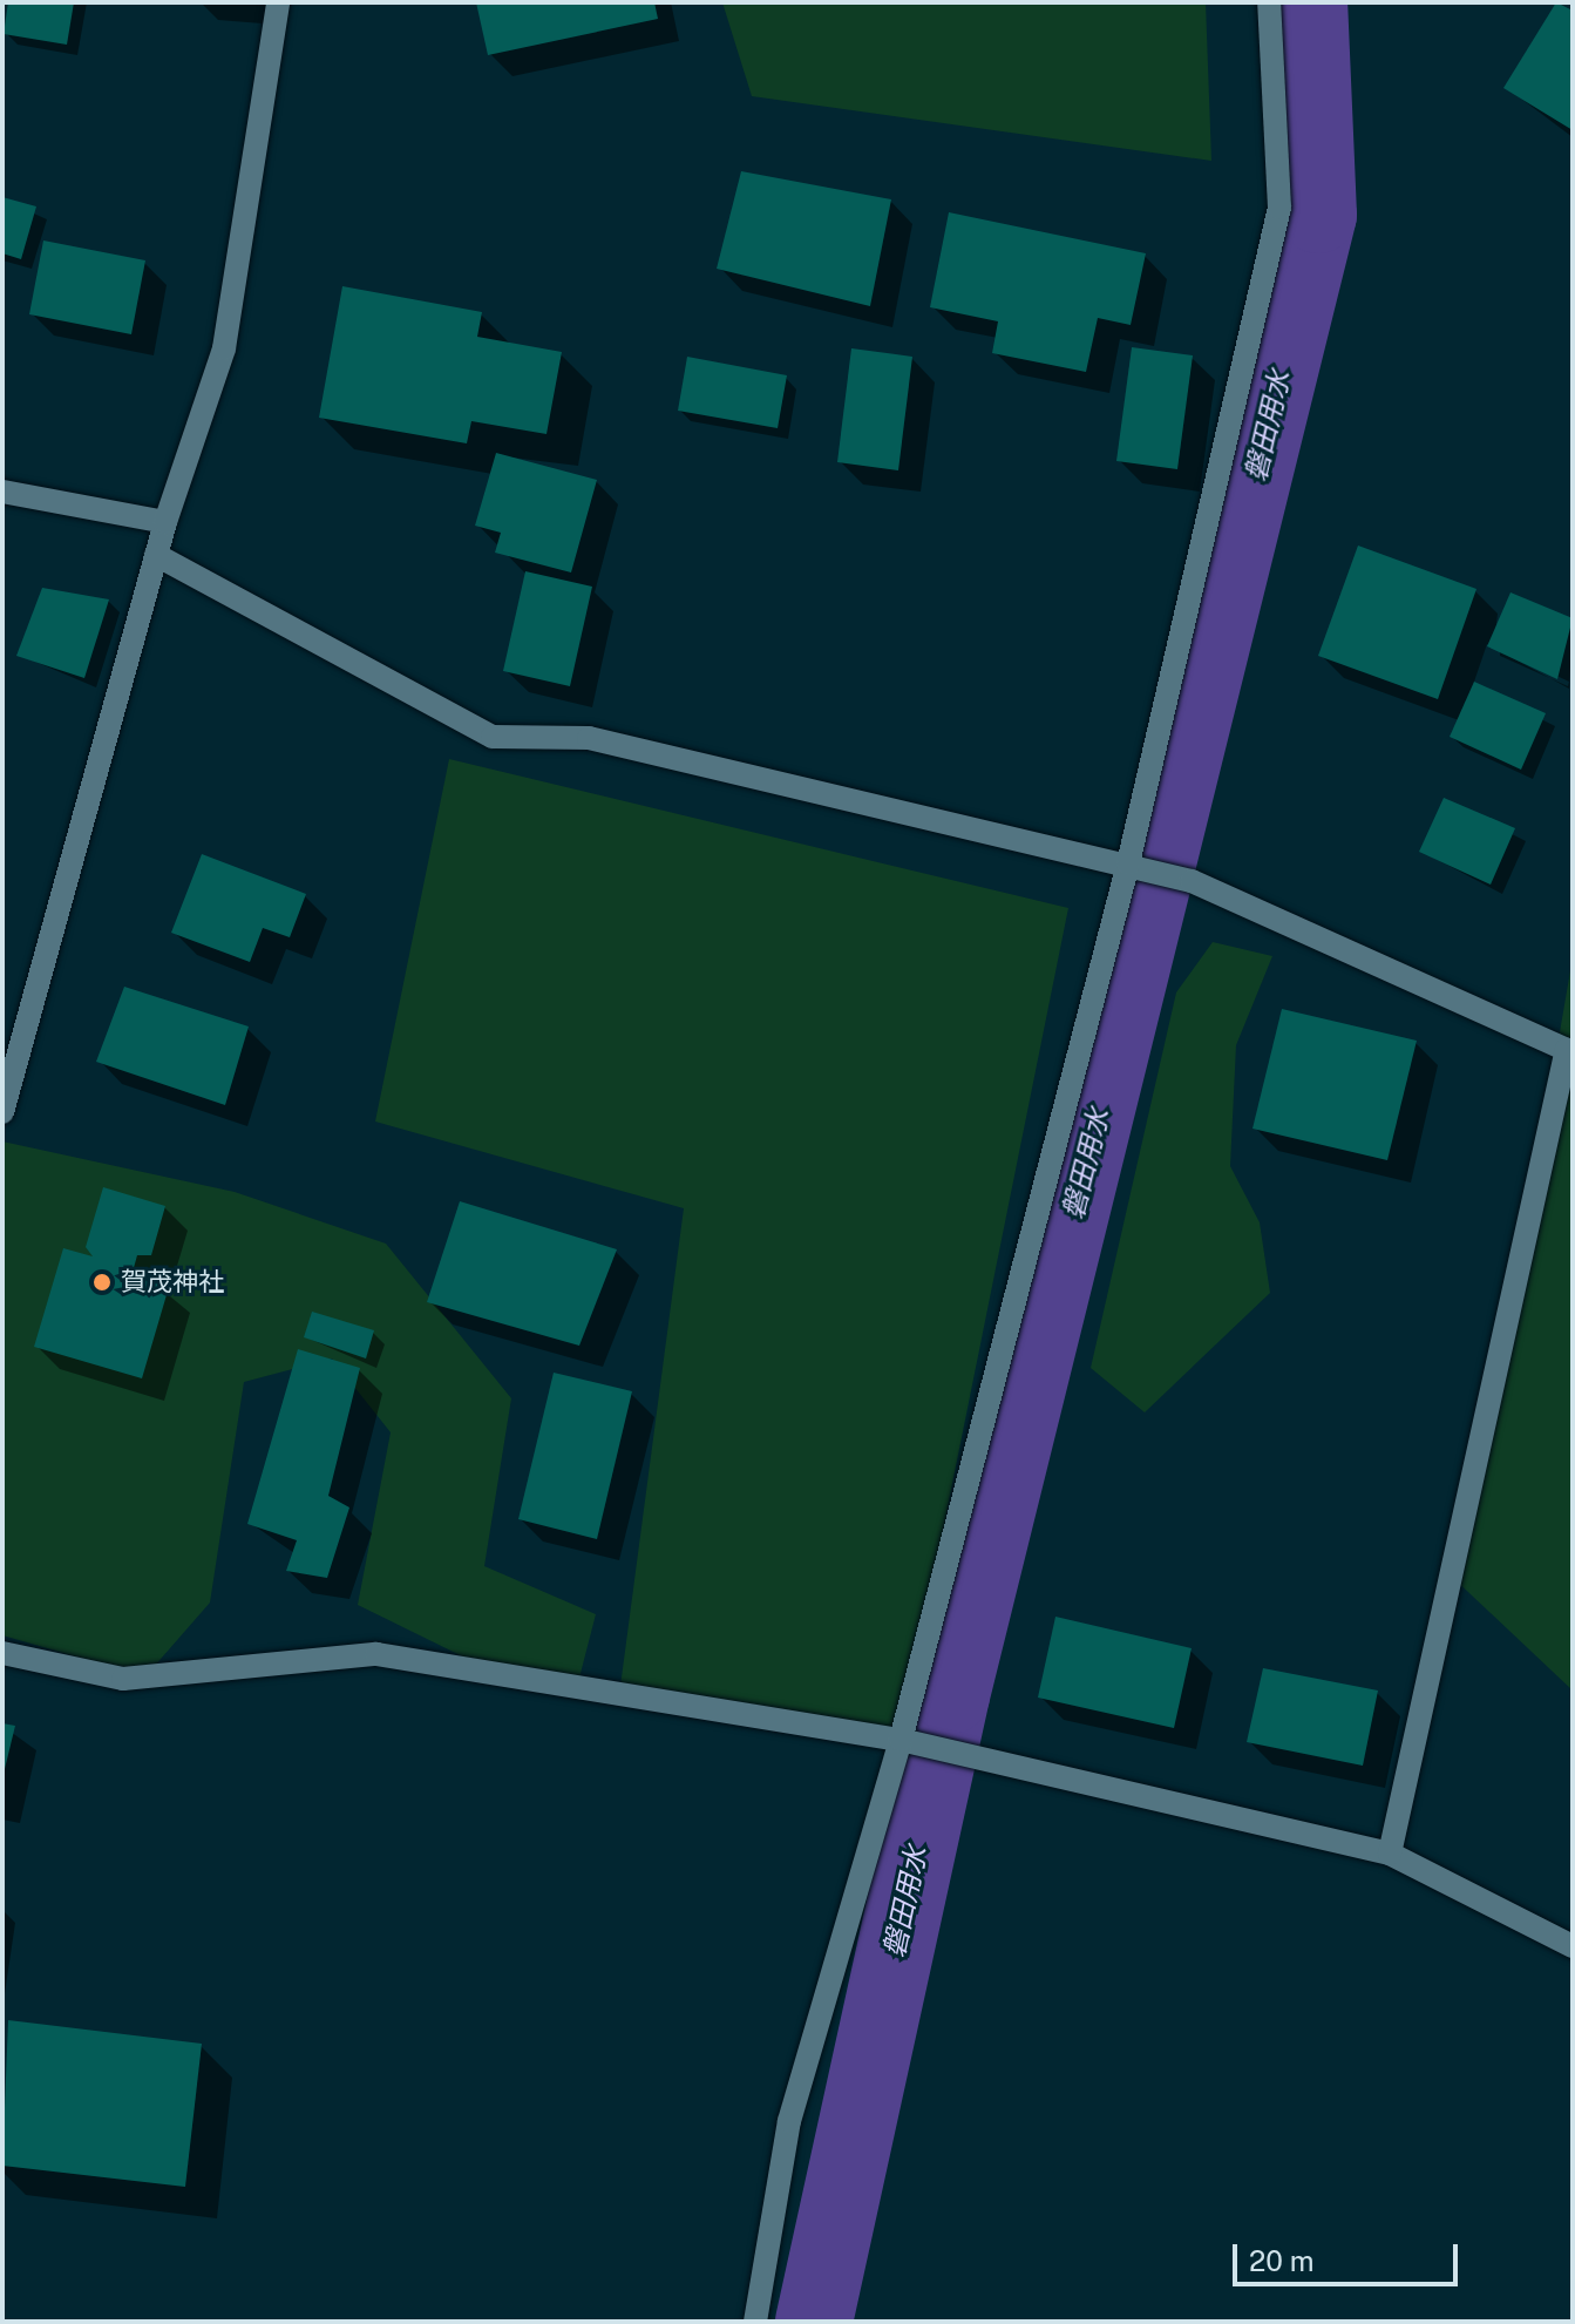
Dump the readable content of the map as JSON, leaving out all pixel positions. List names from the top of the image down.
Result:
{
  "water": ["磐田用水"],
  "places": ["賀茂神社"],
  "scale_bar": "20 m"
}
